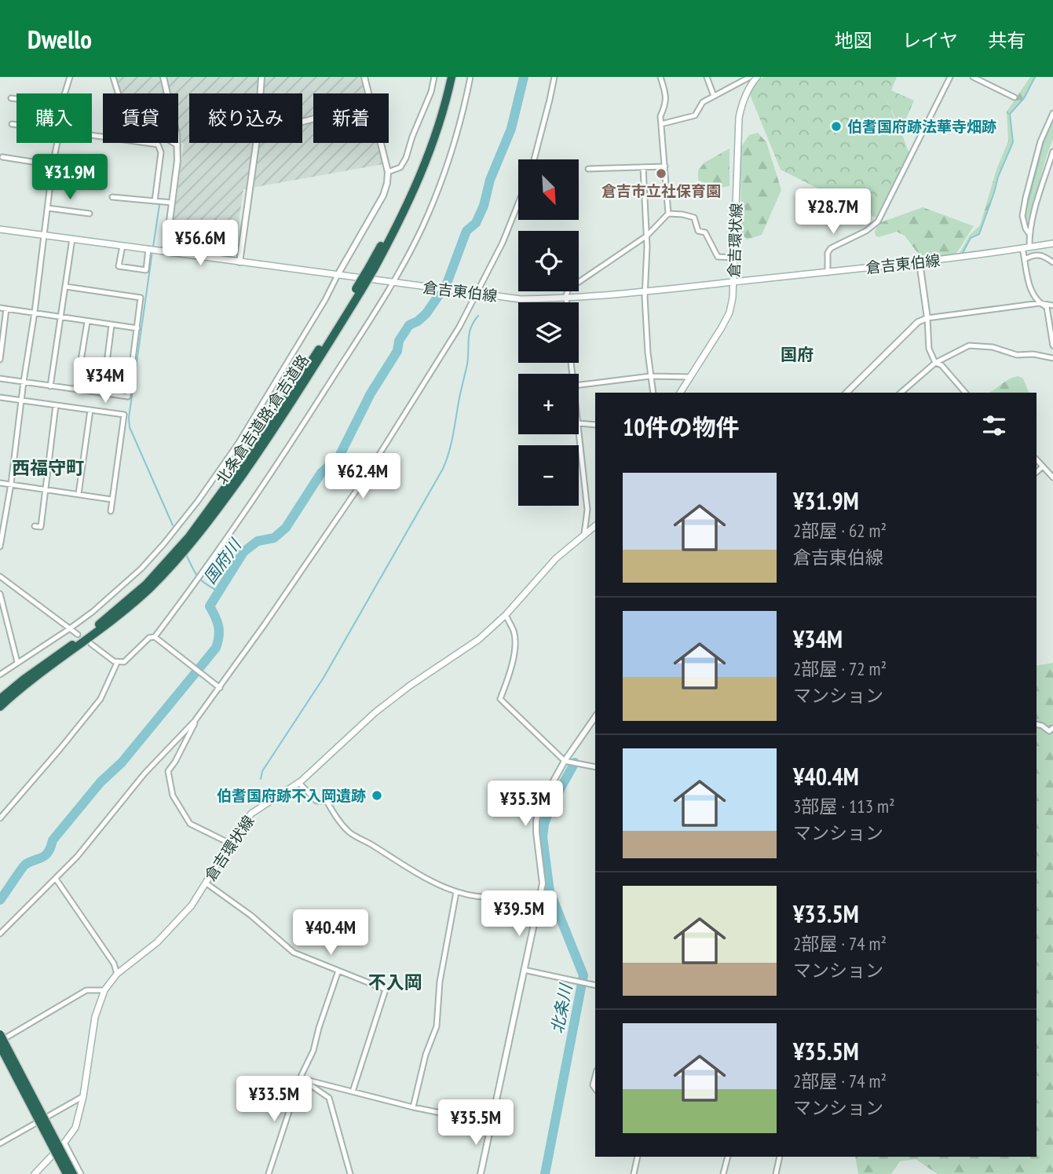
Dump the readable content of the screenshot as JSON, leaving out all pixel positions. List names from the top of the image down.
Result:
{
  "streets": {
    "highway": ["北条倉吉道路;倉吉道路"],
    "main road": ["倉吉環状線", "倉吉東伯線"]
  },
  "crossings": [
    ["倉吉環状線", "倉吉東伯線"]
  ],
  "districts": ["国府", "西福守町", "不入岡"],
  "water": ["国府川", "北条川"],
  "places": ["伯耆国府跡法華寺畑跡", "倉吉市立社保育園", "伯耆国府跡不入岡遺跡"],
  "north": "bottom right",
  "page": {
    "header": "Dwello",
    "nav": ["地図", "レイヤ", "共有"],
    "chip": [
      "購入",
      "賃貸",
      "絞り込み",
      "新着"
    ],
    "price": [
      "¥31.9M",
      "¥28.7M",
      "¥56.6M",
      "¥34M",
      "¥62.4M",
      "¥35.3M",
      "¥39.5M",
      "¥40.4M",
      "¥33.5M",
      "¥35.5M"
    ],
    "map_buttons": ["+", "−"],
    "heading": "10件の物件",
    "list": [
      {
        "name": "¥31.9M",
        "note": "2部屋 · 62 m² · 倉吉東伯線"
      },
      {
        "name": "¥34M",
        "note": "2部屋 · 72 m² · マンション"
      },
      {
        "name": "¥40.4M",
        "note": "3部屋 · 113 m² · マンション"
      },
      {
        "name": "¥33.5M",
        "note": "2部屋 · 74 m² · マンション"
      },
      {
        "name": "¥35.5M",
        "note": "2部屋 · 74 m² · マンション"
      }
    ]
  }
}
